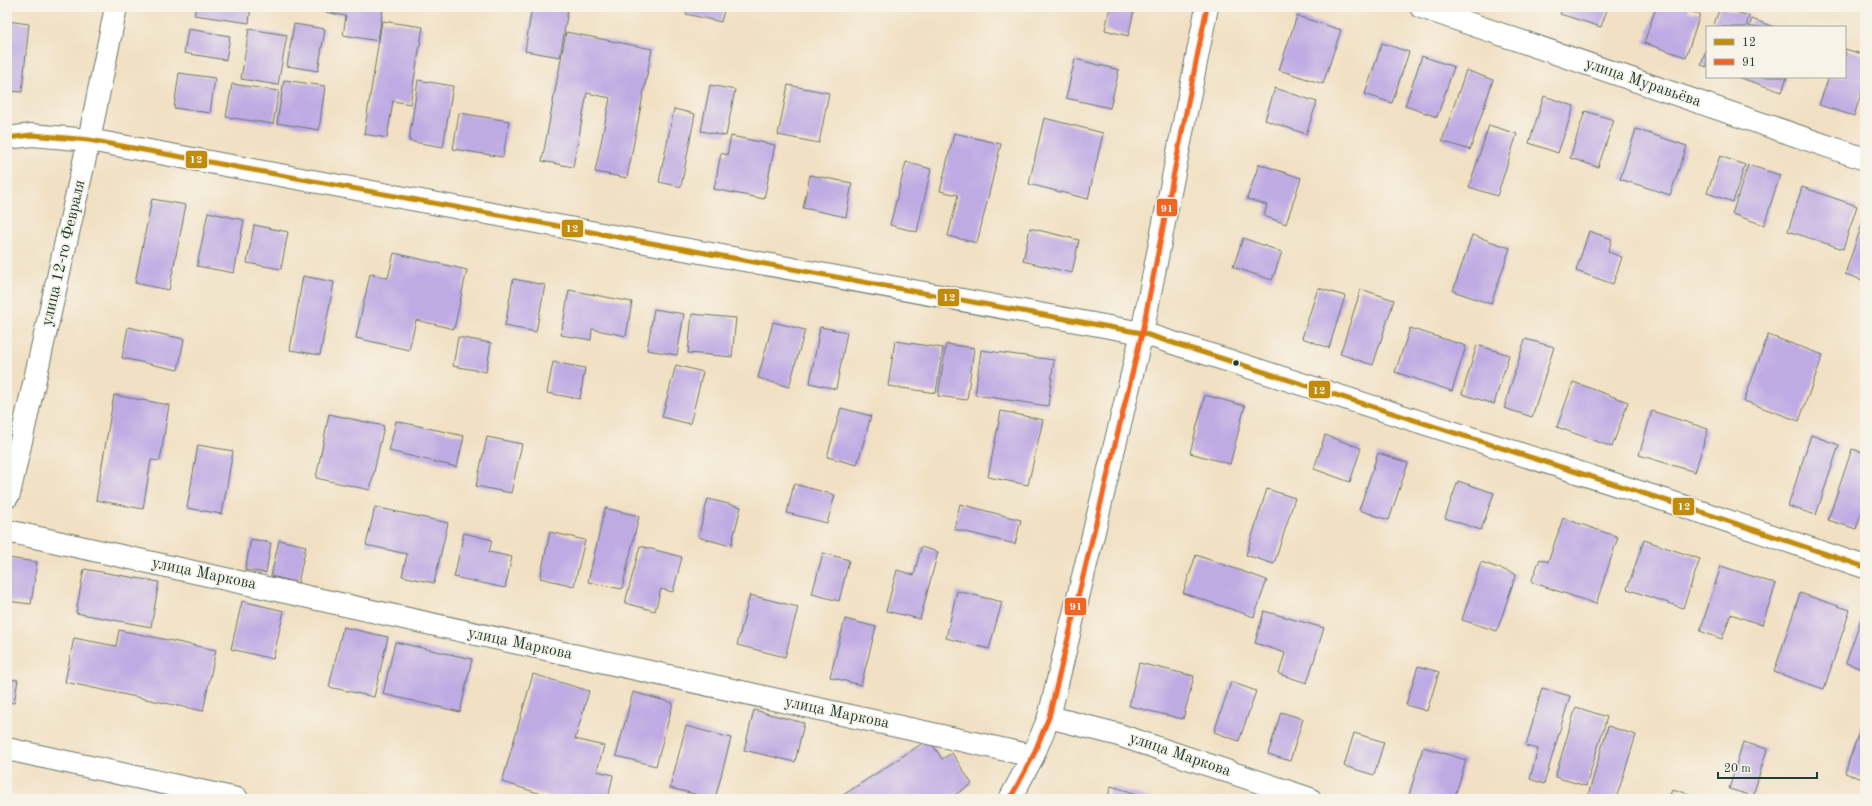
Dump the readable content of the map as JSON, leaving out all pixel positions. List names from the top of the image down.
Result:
{
  "streets": {
    "street": ["улица Муравьёва", "улица 12-го Февраля", "улица Маркова"]
  },
  "lines": ["transit line 91", "transit line 12"],
  "legend": ["12", "91"],
  "scale_bar": "20 m"
}
